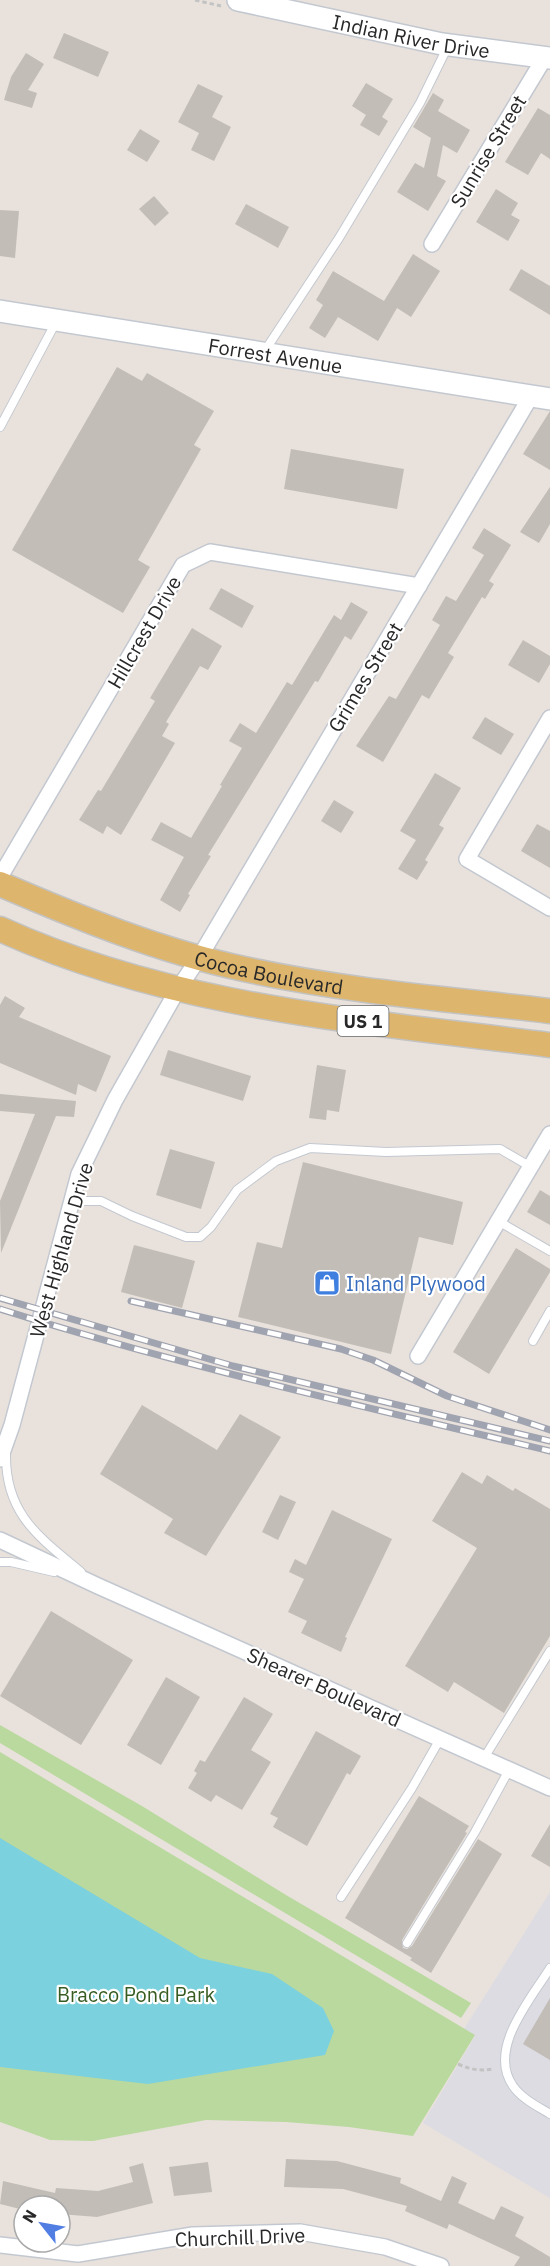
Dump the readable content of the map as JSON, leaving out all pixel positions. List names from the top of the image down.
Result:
{
  "streets": {
    "main road": ["Cocoa Boulevard", "US 1"],
    "street": [
      "Indian River Drive",
      "Sunrise Street",
      "Forrest Avenue",
      "Hillcrest Drive",
      "Grimes Street",
      "West Highland Drive",
      "Shearer Boulevard",
      "Churchill Drive"
    ]
  },
  "crossings": [
    ["Indian River Drive", "Sunrise Street"],
    ["Forrest Avenue", "Grimes Street"],
    ["Hillcrest Drive", "Grimes Street"],
    ["Grimes Street", "Cocoa Boulevard"],
    ["Grimes Street", "West Highland Drive"],
    ["Cocoa Boulevard", "West Highland Drive"],
    ["West Highland Drive", "Shearer Boulevard"]
  ],
  "parks": ["Bracco Pond Park"],
  "places": {
    "shop": ["Inland Plywood"]
  },
  "north": "top left"
}
